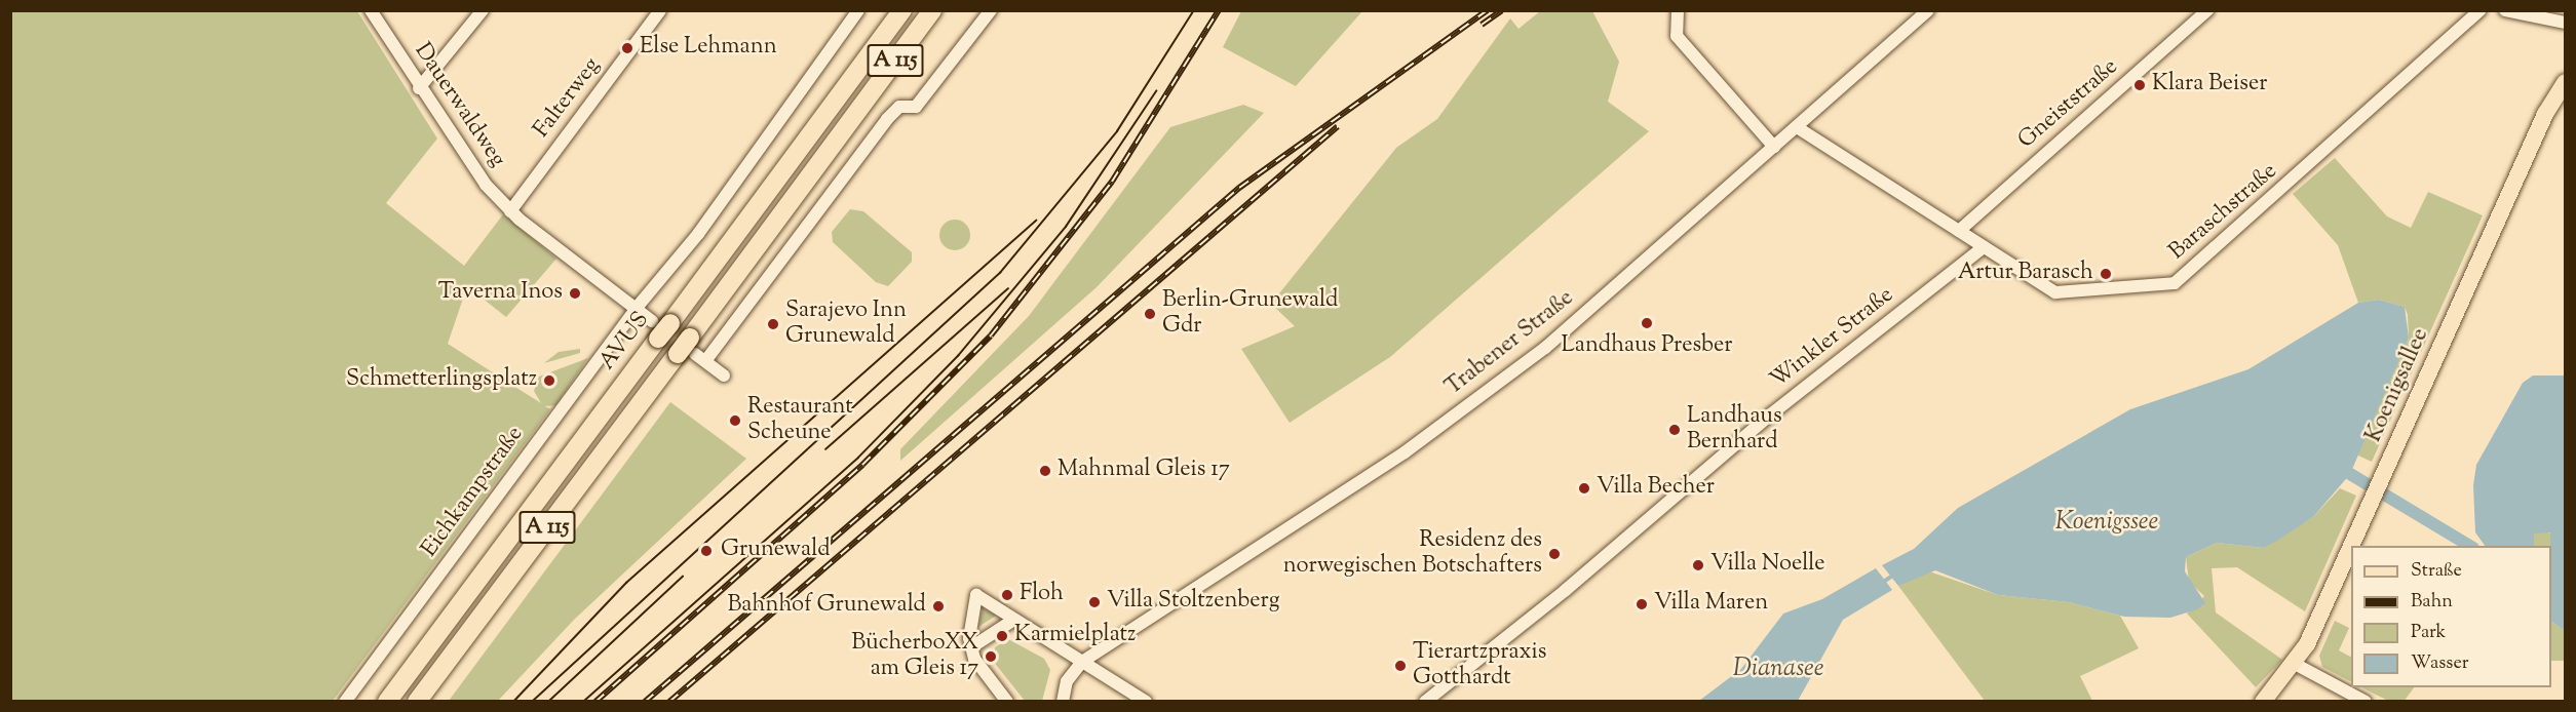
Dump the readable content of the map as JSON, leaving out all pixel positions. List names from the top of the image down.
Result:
{
  "streets": {
    "highway": ["A 115", "AVUS"],
    "main road": ["Koenigsallee"],
    "street": [
      "Falterweg",
      "Gneiststraße",
      "Dauerwaldweg",
      "Baraschstraße",
      "Winkler Straße",
      "Trabener Straße",
      "Eichkampstraße"
    ]
  },
  "crossings": [
    ["Falterweg", "Dauerwaldweg"],
    ["Gneiststraße", "Baraschstraße"],
    ["Dauerwaldweg", "Eichkampstraße"],
    ["Baraschstraße", "Winkler Straße"],
    ["Baraschstraße", "Trabener Straße"]
  ],
  "water": ["Koenigssee", "Dianasee"],
  "places": [
    "Else Lehmann",
    "Klara Beiser",
    "Artur Barasch",
    "Taverna Inos",
    "Berlin-Grunewald Gdr",
    "Landhaus Presber",
    "Sarajevo Inn Grunewald",
    "Schmetterlingsplatz",
    "Restaurant Scheune",
    "Landhaus Bernhard",
    "Mahnmal Gleis 17",
    "Villa Becher",
    "Grunewald",
    "Residenz des norwegischen Botschafters",
    "Villa Noelle",
    "Floh",
    "Villa Stoltzenberg",
    "Villa Maren",
    "Bahnhof Grunewald",
    "Karmielplatz",
    "BücherboXX am Gleis 17",
    "Tierartzpraxis Gotthardt"
  ],
  "legend": [
    "Straße",
    "Bahn",
    "Park",
    "Wasser"
  ]
}
